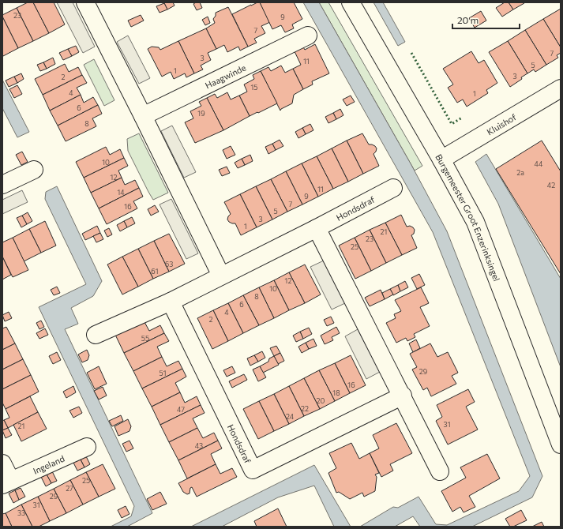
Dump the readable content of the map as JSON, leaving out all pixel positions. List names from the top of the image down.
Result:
{
  "streets": {
    "street": [
      "Haagwinde",
      "Kluishof",
      "Hondsdraf",
      "Burgemeester Groot Enzerinksingel",
      "Ingeland"
    ]
  },
  "crossings": [
    ["Kluishof", "Burgemeester Groot Enzerinksingel"]
  ],
  "house_numbers": [
    "23",
    "9",
    "7",
    "7",
    "3",
    "11",
    "5",
    "1",
    "3",
    "2",
    "15",
    "4",
    "1",
    "6",
    "19",
    "8",
    "10",
    "44",
    "2a",
    "12",
    "42",
    "11",
    "14",
    "9",
    "7",
    "16",
    "5",
    "3",
    "1",
    "21",
    "23",
    "25",
    "63",
    "61",
    "12",
    "10",
    "8",
    "6",
    "4",
    "2",
    "55",
    "29",
    "51",
    "16",
    "18",
    "20",
    "22",
    "47",
    "24",
    "31",
    "21",
    "43",
    "25",
    "27",
    "29",
    "31",
    "33"
  ],
  "scale_bar": "20 m"
}
